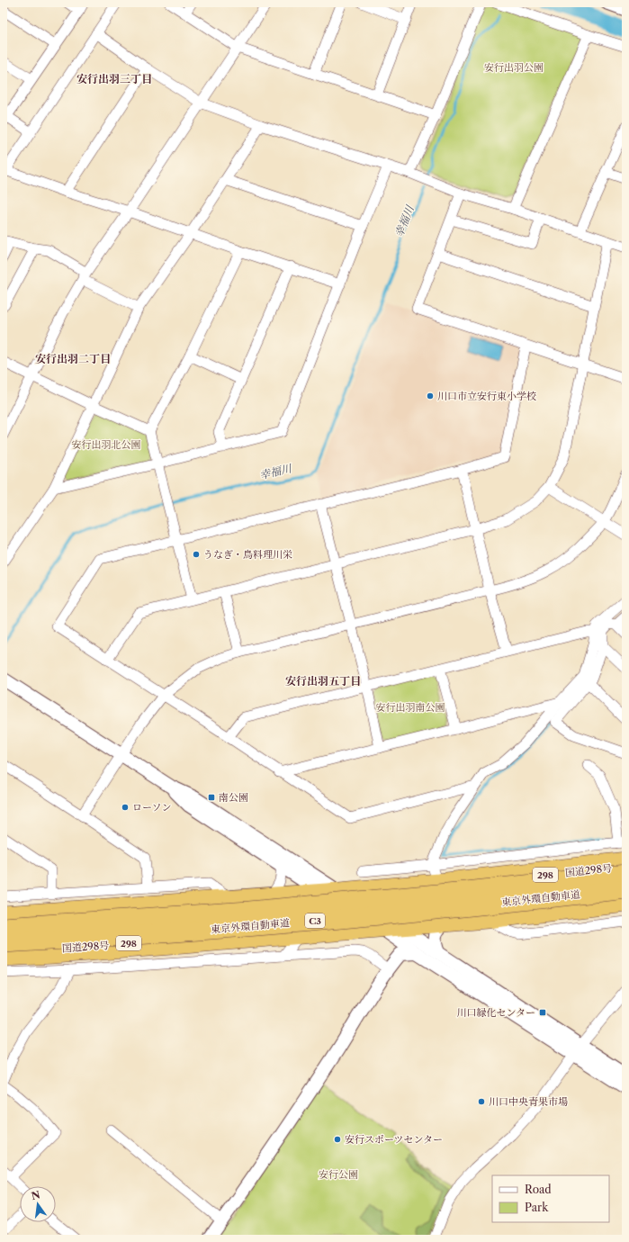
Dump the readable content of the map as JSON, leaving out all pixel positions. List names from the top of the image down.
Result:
{
  "streets": {
    "highway": [
      "国道298号",
      "298",
      "東京外環自動車道",
      "C3"
    ]
  },
  "districts": ["安行出羽三丁目", "安行出羽二丁目", "安行出羽五丁目"],
  "water": ["幸福川"],
  "parks": [
    "安行出羽公園",
    "安行出羽北公園",
    "安行出羽南公園",
    "安行公園"
  ],
  "places": {
    "other": [
      "川口市立安行東小学校",
      "うなぎ・鳥料理川栄",
      "ローソン",
      "川口中央青果市場",
      "安行スポーツセンター"
    ],
    "transit": ["南公園", "川口緑化センター"]
  },
  "legend": ["Road", "Park"],
  "north": "top"
}
